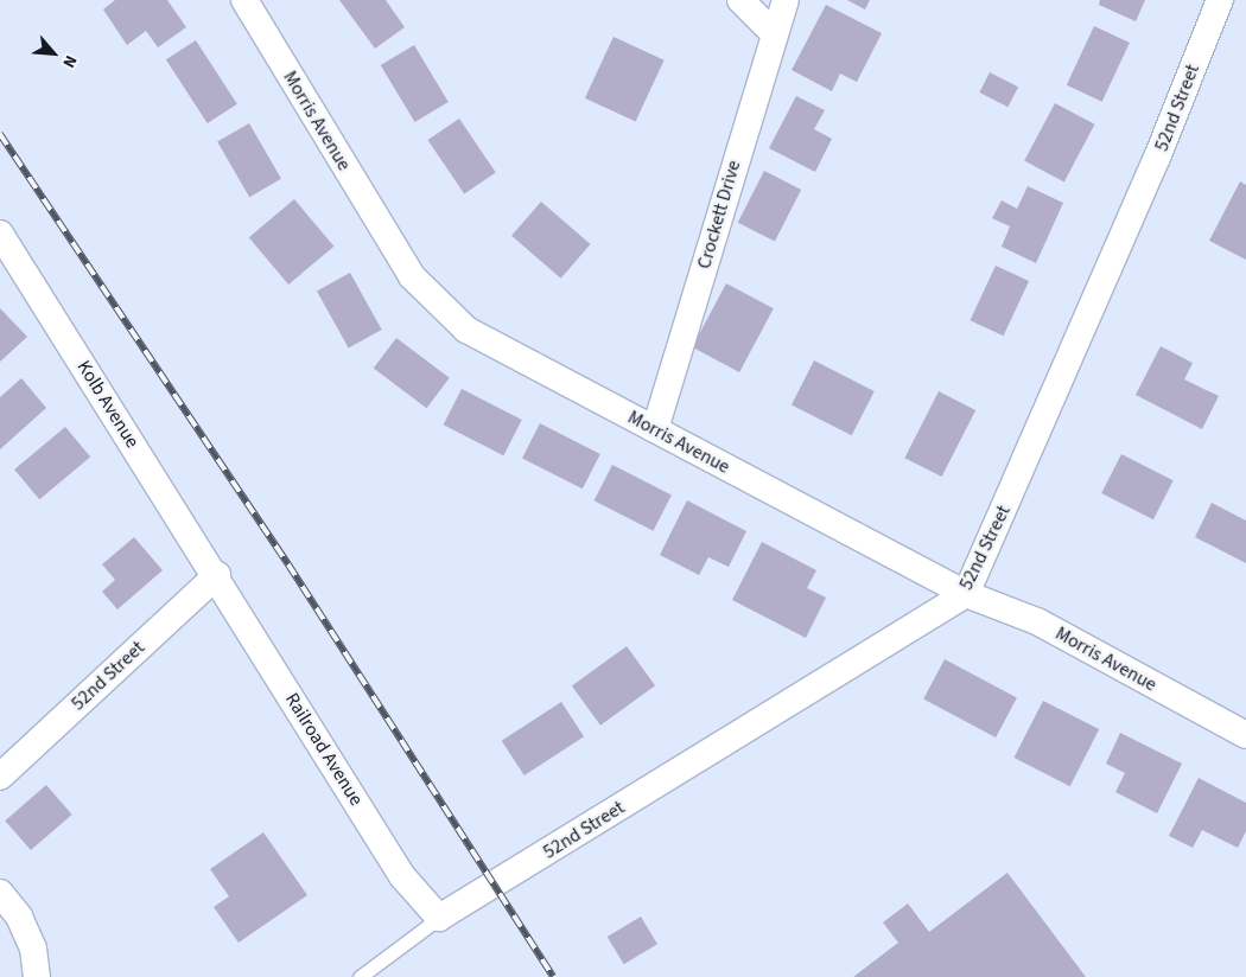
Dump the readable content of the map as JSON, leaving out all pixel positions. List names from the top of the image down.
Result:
{
  "streets": {
    "street": [
      "52nd Street",
      "Morris Avenue",
      "Crockett Drive",
      "Kolb Avenue",
      "Railroad Avenue"
    ]
  },
  "crossings": [
    ["52nd Street", "Morris Avenue"],
    ["52nd Street", "Kolb Avenue"],
    ["52nd Street", "Railroad Avenue"],
    ["Morris Avenue", "Crockett Drive"],
    ["Kolb Avenue", "Railroad Avenue"]
  ],
  "north": "bottom right"
}
